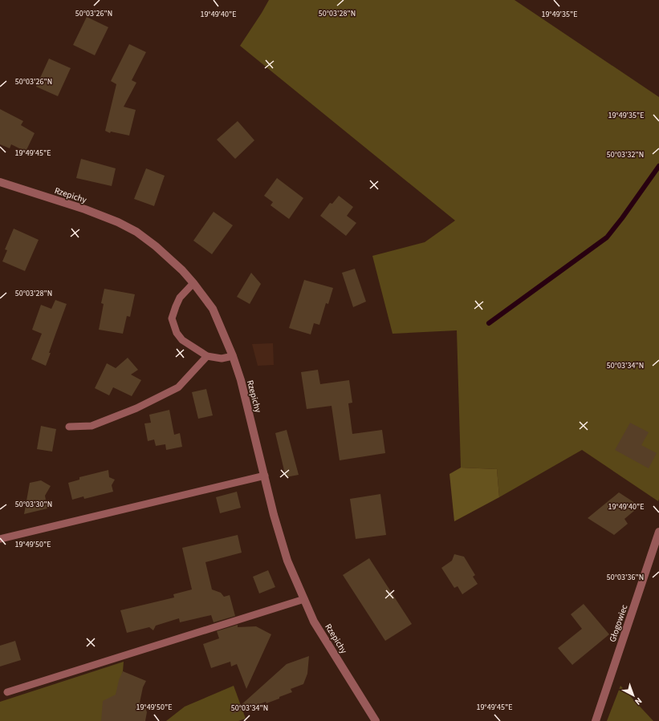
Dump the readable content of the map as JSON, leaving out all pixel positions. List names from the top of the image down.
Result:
{
  "streets": {
    "street": ["Rzepichy", "Głogowiec"]
  },
  "north": "bottom right",
  "coordinates": [
    "50°03'26\"N",
    "50°03'28\"N",
    "19°49'40\"E",
    "19°49'35\"E",
    "19°49'45\"E",
    "50°03'32\"N",
    "50°03'34\"N",
    "50°03'30\"N",
    "19°49'50\"E",
    "50°03'36\"N"
  ]
}
